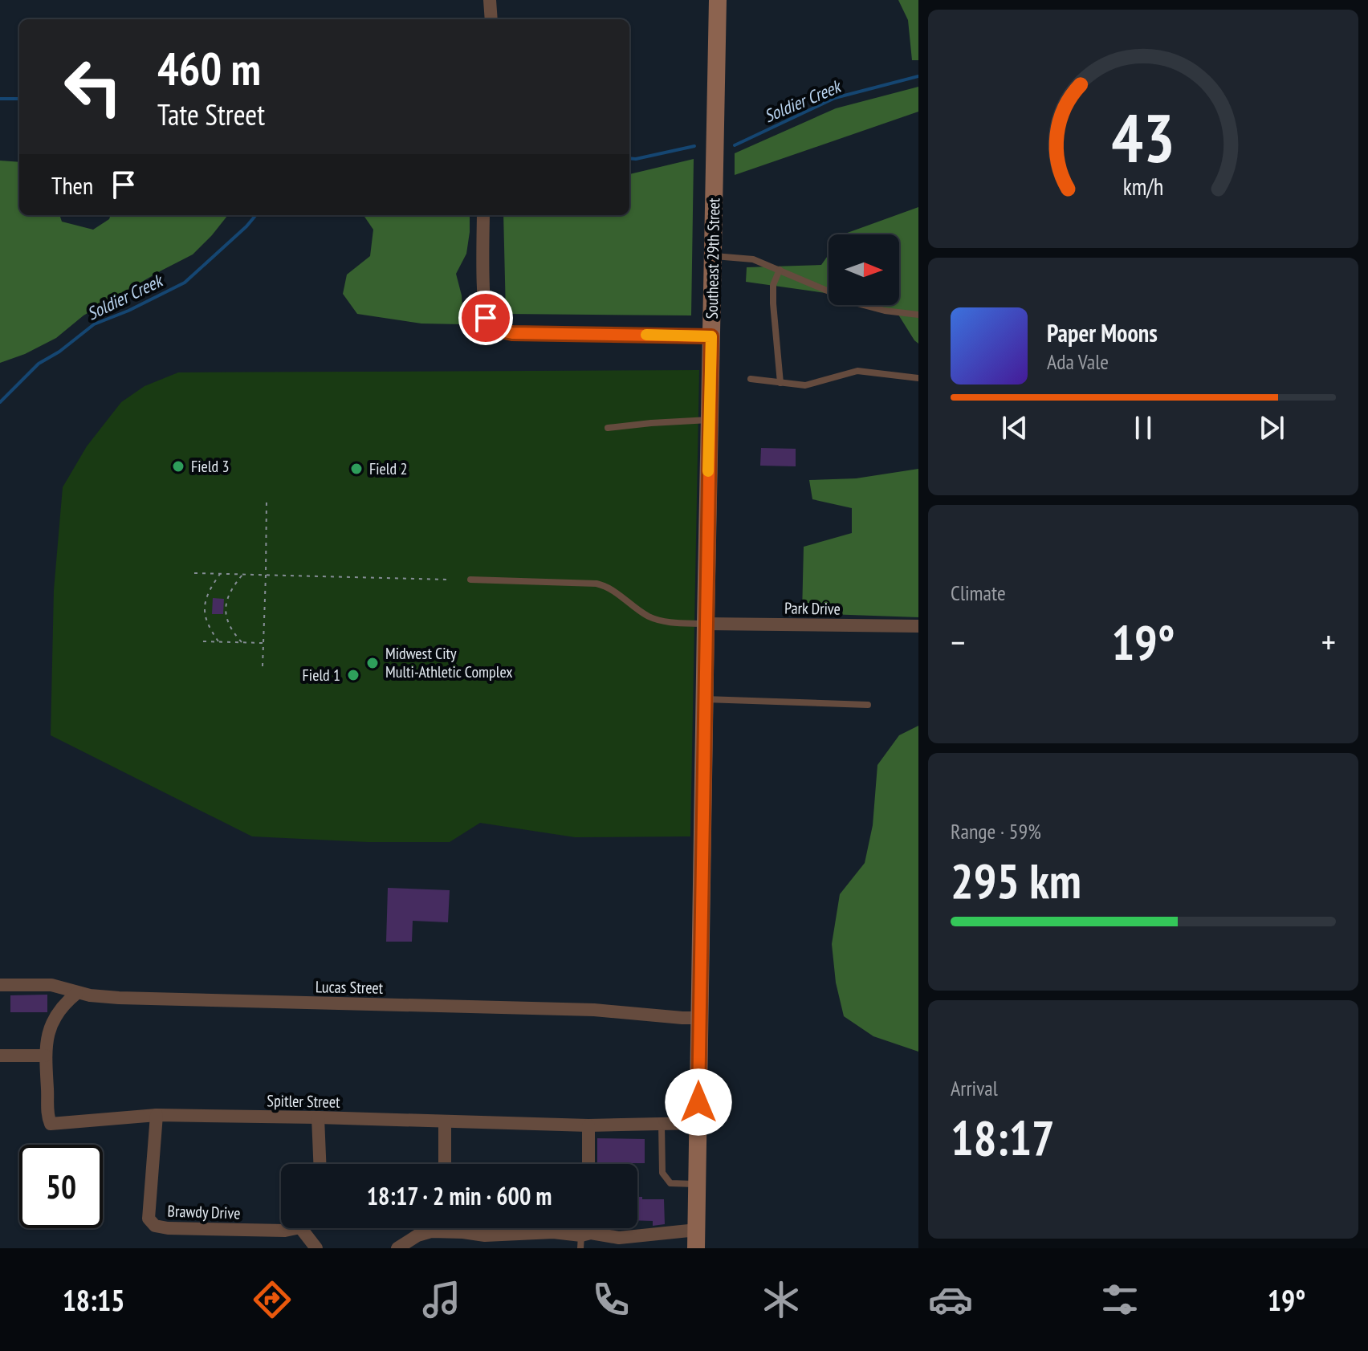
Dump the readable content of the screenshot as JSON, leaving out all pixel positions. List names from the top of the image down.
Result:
{
  "streets": {
    "main road": ["Southeast 29th Street"],
    "street": [
      "Park Drive",
      "Lucas Street",
      "Spitler Street",
      "Brawdy Drive"
    ]
  },
  "crossings": [
    ["Southeast 29th Street", "Park Drive"],
    ["Southeast 29th Street", "Lucas Street"],
    ["Southeast 29th Street", "Spitler Street"],
    ["Lucas Street", "Spitler Street"],
    ["Spitler Street", "Brawdy Drive"]
  ],
  "water": ["Soldier Creek"],
  "places": [
    "Field 3",
    "Field 2",
    "Midwest City Multi-Athletic Complex",
    "Field 1"
  ],
  "north": "right",
  "page": {
    "turn": ["460 m", "Tate Street"],
    "then": "Then",
    "song": ["Paper Moons", "Ada Vale"],
    "tile": [
      "Climate",
      ["Range · 59%", "295 km"],
      ["Arrival", "18:17"]
    ],
    "heat": ["−", "19°", "+"],
    "limit": "50",
    "trip": "18:17 · 2 min · 600 m",
    "tabs": ["18:15", "19°"],
    "gauge": ["43", "km/h"]
  }
}
